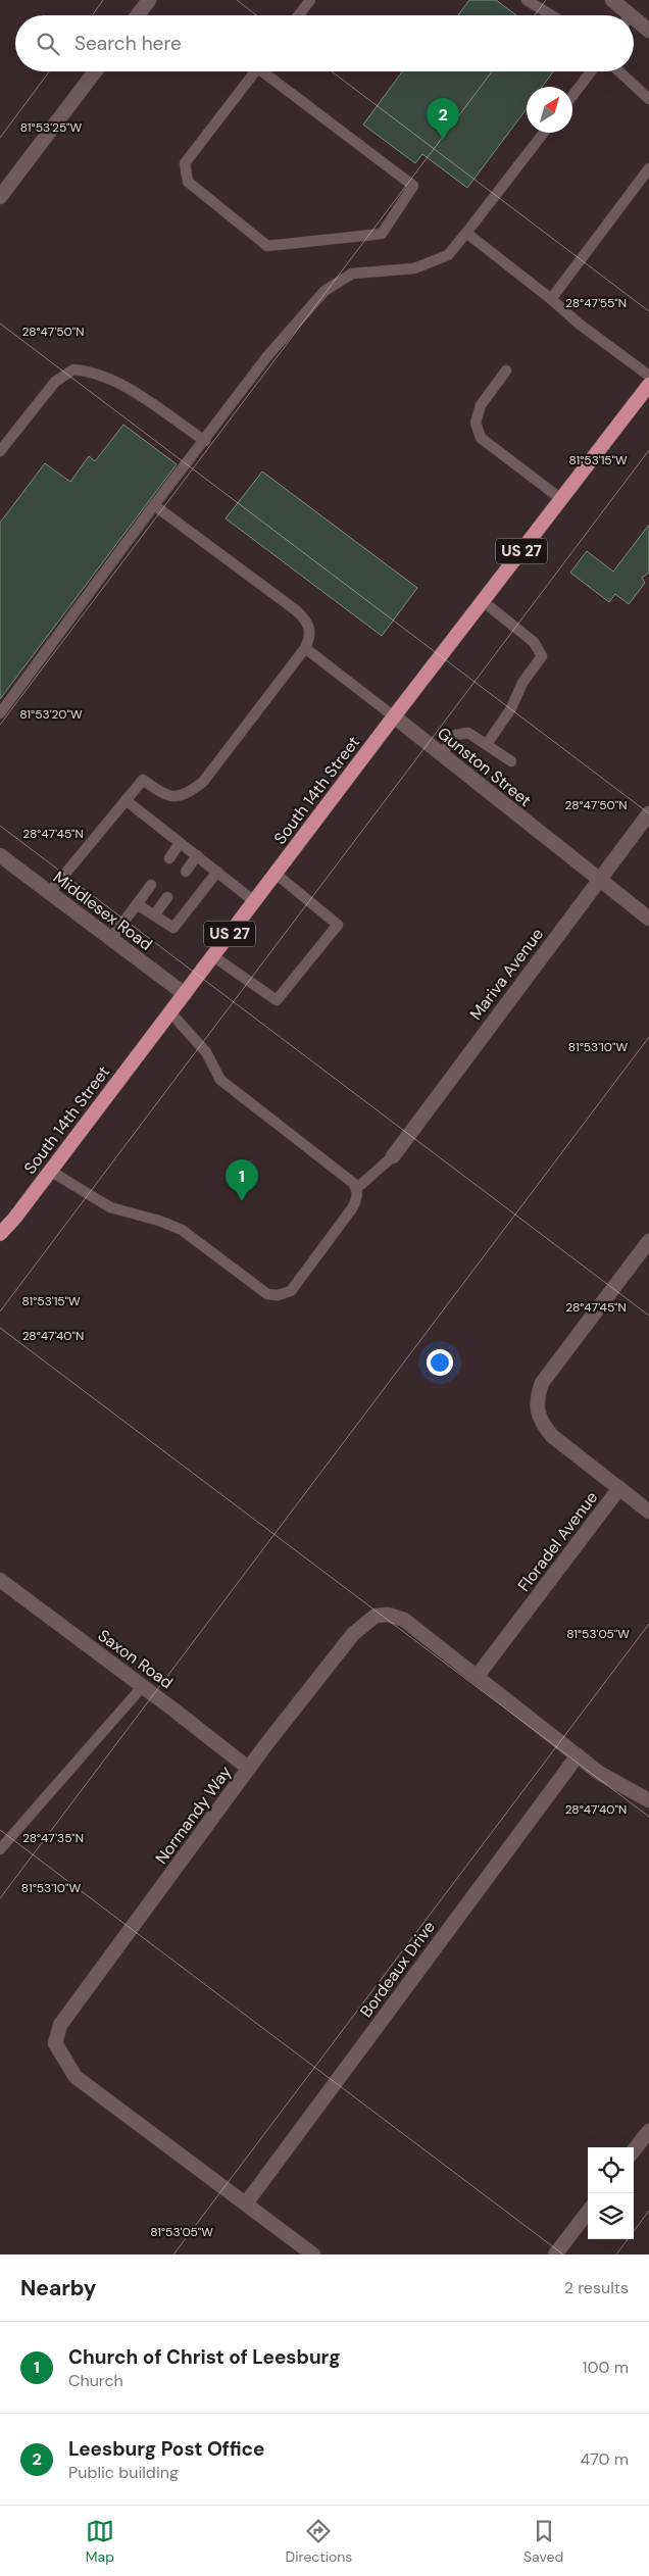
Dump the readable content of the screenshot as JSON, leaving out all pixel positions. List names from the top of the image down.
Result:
{
  "streets": {
    "highway": ["US 27", "South 14th Street"],
    "street": [
      "Gunston Street",
      "Middlesex Road",
      "Mariva Avenue",
      "Floradel Avenue",
      "Saxon Road",
      "Normandy Way",
      "Bordeaux Drive"
    ]
  },
  "crossings": [
    ["Gunston Street", "South 14th Street"],
    ["Gunston Street", "Mariva Avenue"],
    ["South 14th Street", "Middlesex Road"],
    ["Floradel Avenue", "Normandy Way"],
    ["Saxon Road", "Normandy Way"],
    ["Normandy Way", "Bordeaux Drive"]
  ],
  "north": "top right",
  "page": {
    "search": "Search here",
    "pins": ["2", "1"],
    "heading": ["Nearby", "2 results"],
    "list": [
      {
        "mark": "1",
        "name": "Church of Christ of Leesburg",
        "note": "Church",
        "value": "100 m"
      },
      {
        "mark": "2",
        "name": "Leesburg Post Office",
        "note": "Public building",
        "value": "470 m"
      }
    ],
    "nav": ["Map", "Directions", "Saved"]
  },
  "coordinates": [
    "81°53'25\"W",
    "28°47'55\"N",
    "28°47'50\"N",
    "81°53'15\"W",
    "81°53'20\"W",
    "28°47'45\"N",
    "81°53'10\"W",
    "28°47'40\"N",
    "81°53'05\"W",
    "28°47'35\"N"
  ]
}
